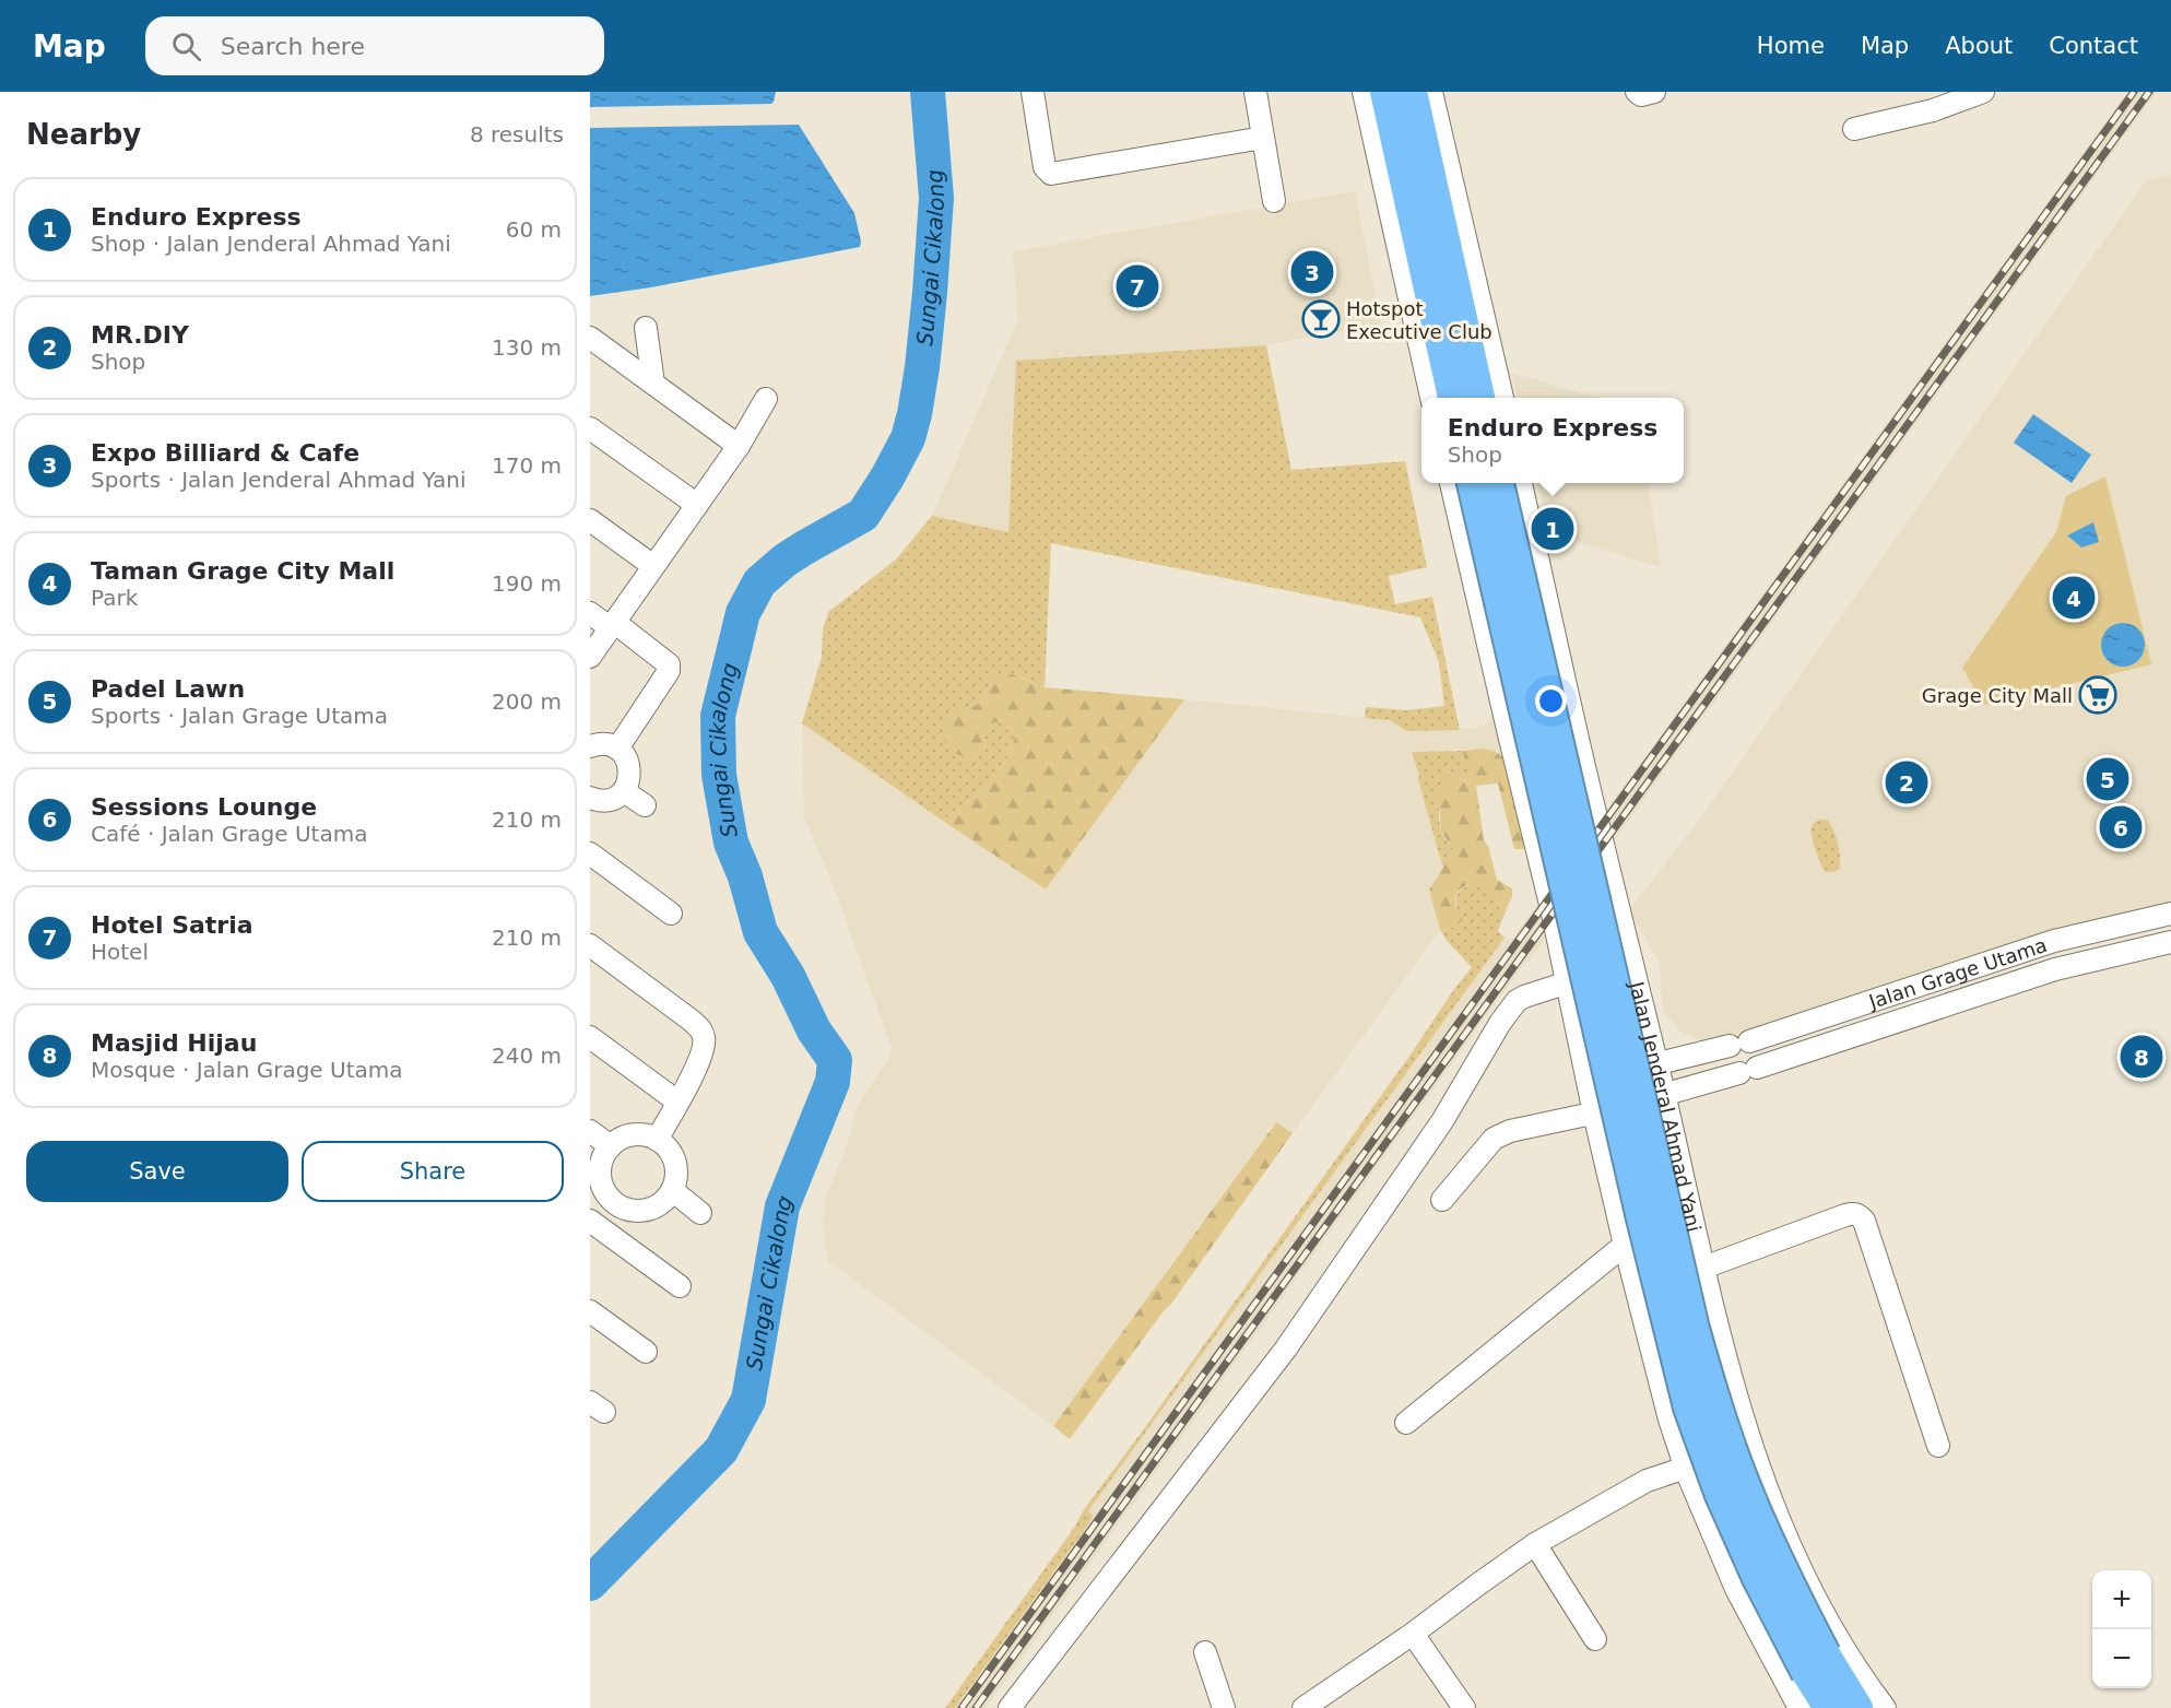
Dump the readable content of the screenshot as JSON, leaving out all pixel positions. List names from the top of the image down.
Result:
{
  "streets": {
    "highway": ["Jalan Jenderal Ahmad Yani"],
    "street": ["Jalan Grage Utama"]
  },
  "crossings": [
    ["Jalan Grage Utama", "Jalan Jenderal Ahmad Yani"]
  ],
  "water": ["Sungai Cikalong"],
  "places": {
    "bar": ["Hotspot Executive Club"],
    "supermarket": ["Grage City Mall"]
  },
  "page": {
    "header": "Map",
    "search": "Search here",
    "nav": [
      "Home",
      "Map",
      "About",
      "Contact"
    ],
    "heading": ["Nearby", "8 results"],
    "list": [
      {
        "mark": "1",
        "name": "Enduro Express",
        "note": "Shop · Jalan Jenderal Ahmad Yani",
        "value": "60 m"
      },
      {
        "mark": "2",
        "name": "MR.DIY",
        "note": "Shop",
        "value": "130 m"
      },
      {
        "mark": "3",
        "name": "Expo Billiard & Cafe",
        "note": "Sports · Jalan Jenderal Ahmad Yani",
        "value": "170 m"
      },
      {
        "mark": "4",
        "name": "Taman Grage City Mall",
        "note": "Park",
        "value": "190 m"
      },
      {
        "mark": "5",
        "name": "Padel Lawn",
        "note": "Sports · Jalan Grage Utama",
        "value": "200 m"
      },
      {
        "mark": "6",
        "name": "Sessions Lounge",
        "note": "Café · Jalan Grage Utama",
        "value": "210 m"
      },
      {
        "mark": "7",
        "name": "Hotel Satria",
        "note": "Hotel",
        "value": "210 m"
      },
      {
        "mark": "8",
        "name": "Masjid Hijau",
        "note": "Mosque · Jalan Grage Utama",
        "value": "240 m"
      }
    ],
    "pins": [
      "3",
      "7",
      "1",
      "4",
      "5",
      "2",
      "6",
      "8"
    ],
    "popup": ["Enduro Express", "Shop"],
    "buttons": ["Save", "Share"],
    "map_buttons": ["+", "−"]
  }
}
